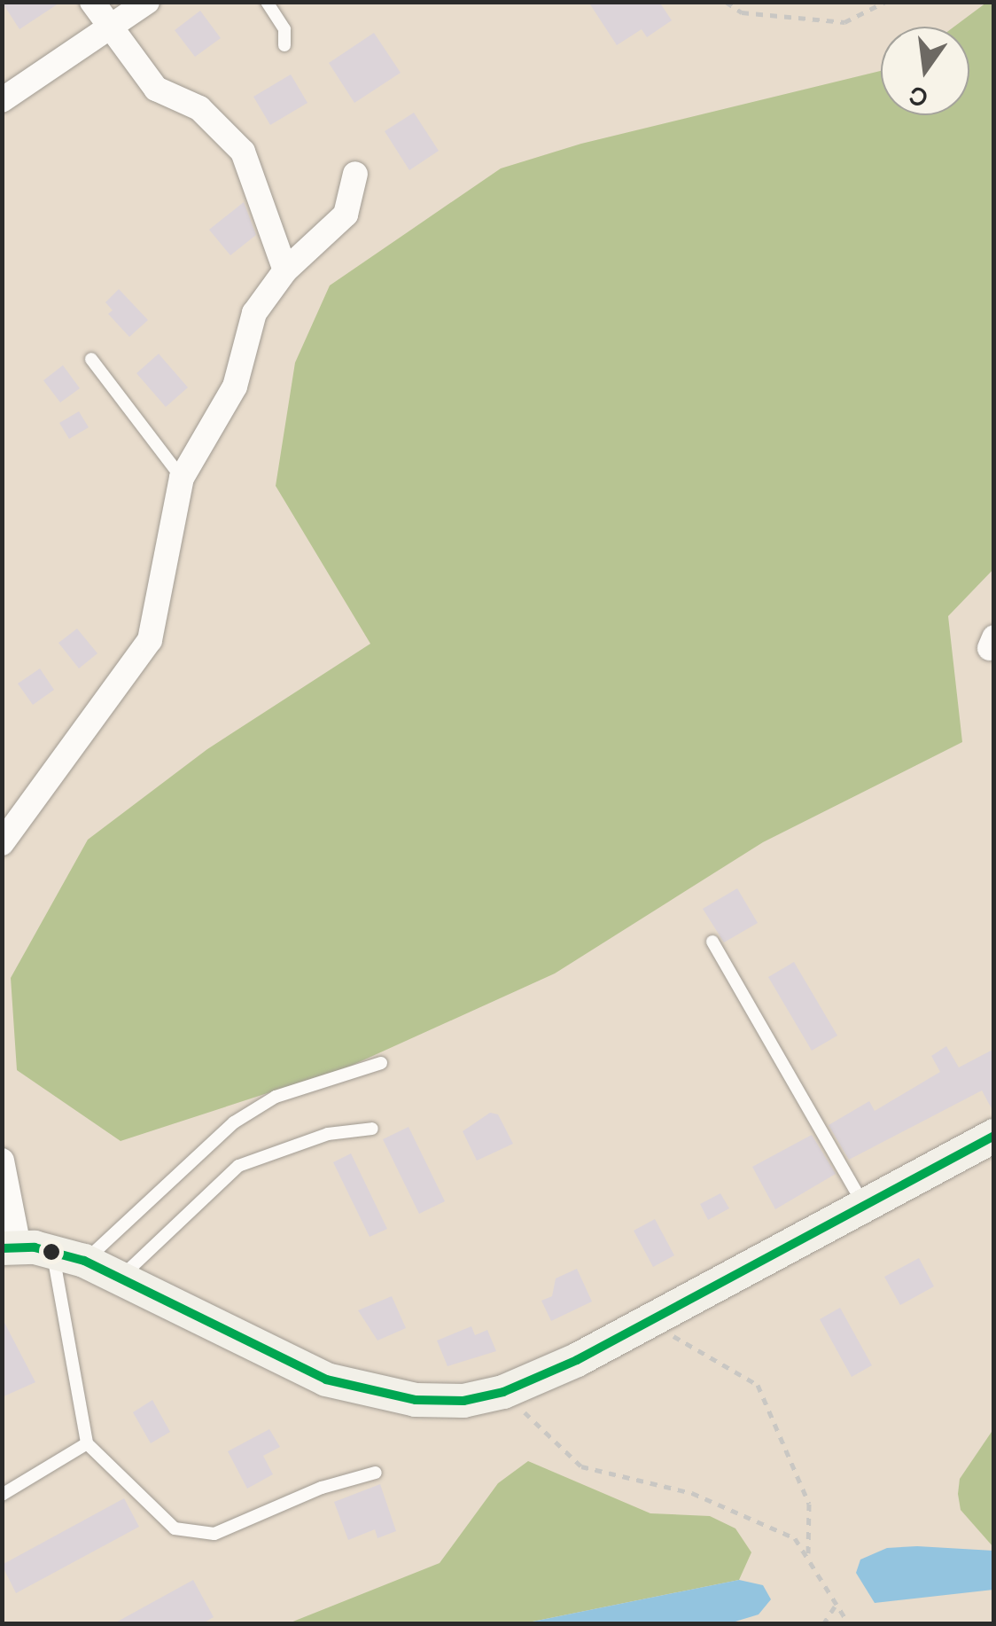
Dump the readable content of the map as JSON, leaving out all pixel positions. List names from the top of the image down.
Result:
{
  "north": "bottom"
}
